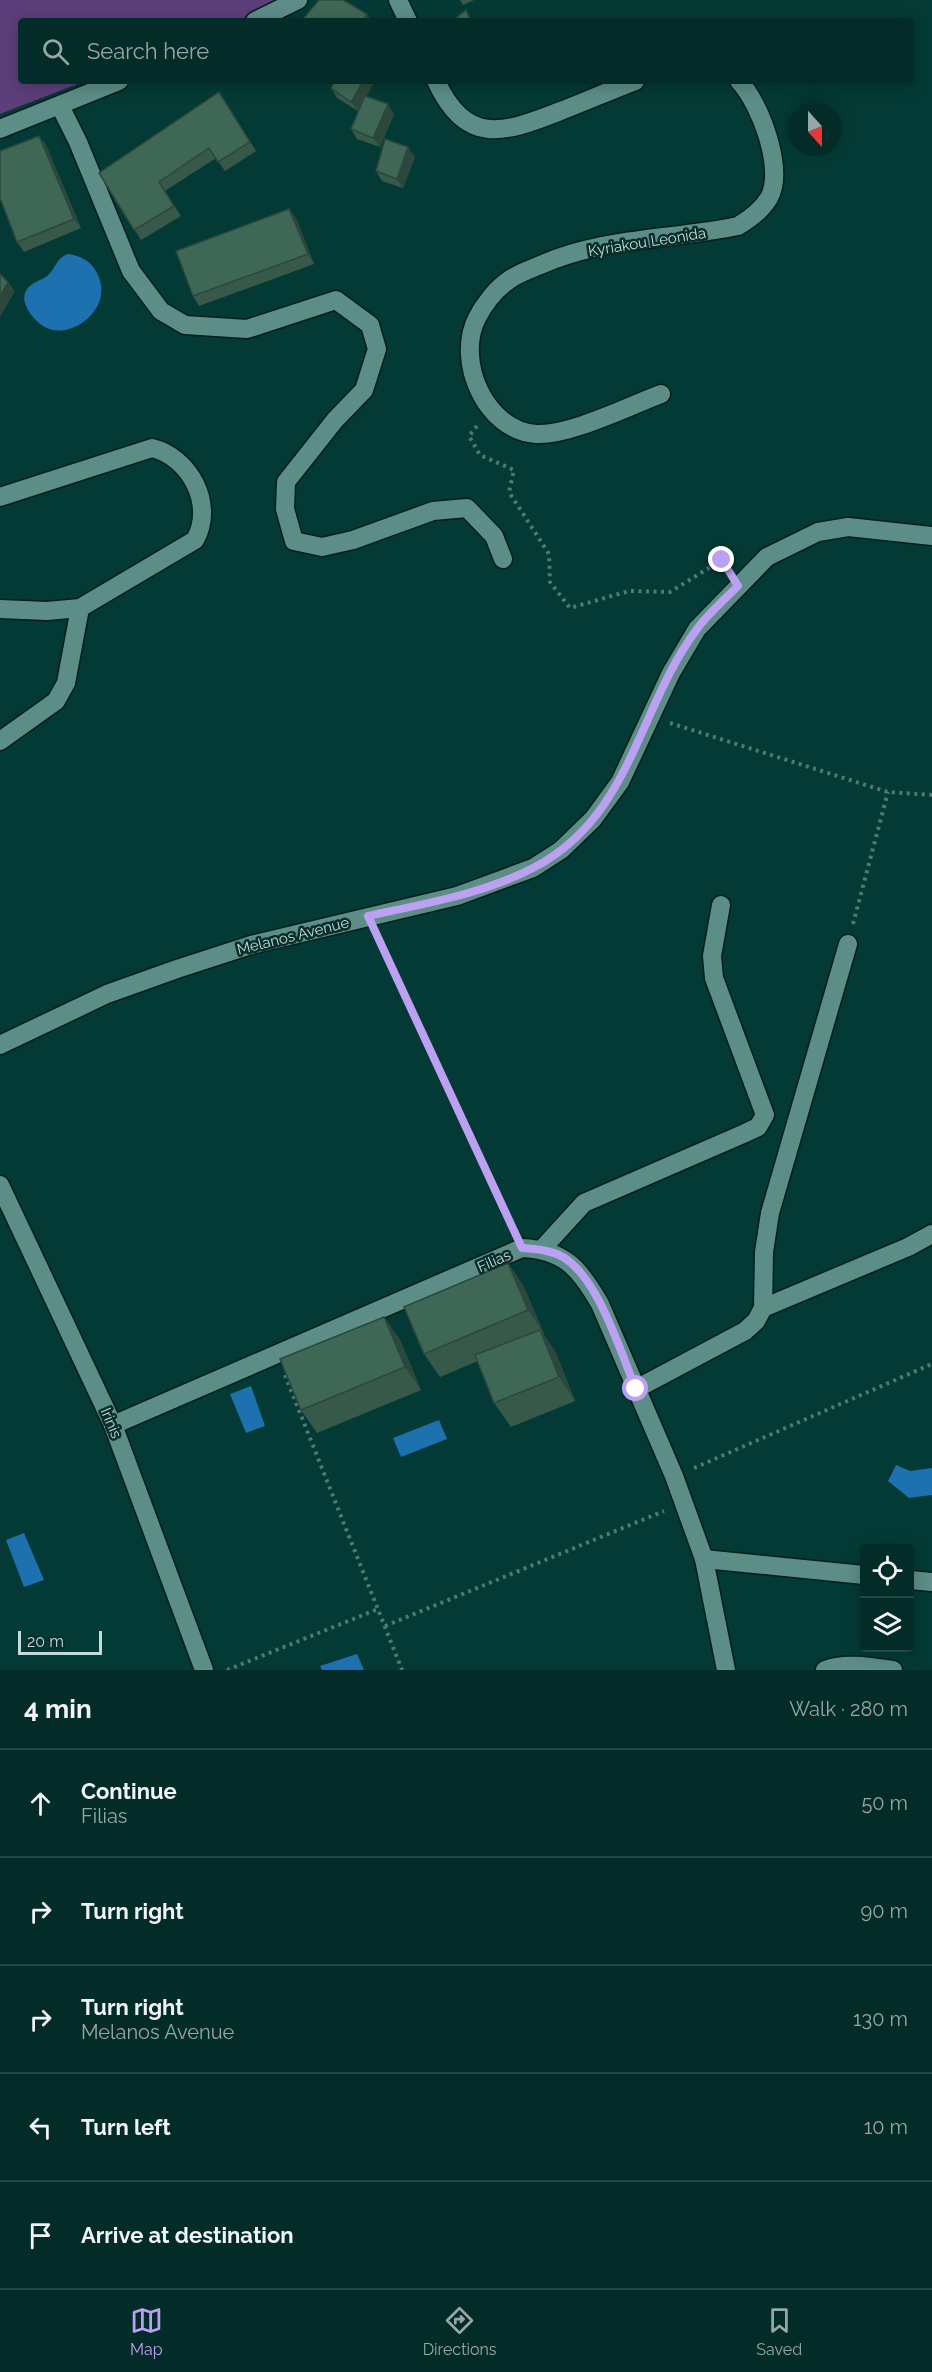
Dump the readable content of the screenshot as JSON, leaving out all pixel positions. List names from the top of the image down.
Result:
{
  "streets": {
    "street": [
      "Kyriakou Leonida",
      "Melanos Avenue",
      "Filias",
      "Irinis"
    ]
  },
  "crossings": [
    ["Filias", "Irinis"]
  ],
  "scale_bar": "20 m",
  "north": "bottom",
  "page": {
    "search": "Search here",
    "scale": "20 m",
    "heading": ["4 min", "Walk · 280 m"],
    "list": [
      ["Continue", "Filias", "50 m"],
      ["Turn right", "90 m"],
      ["Turn right", "Melanos Avenue", "130 m"],
      ["Turn left", "10 m"],
      "Arrive at destination"
    ],
    "nav": ["Map", "Directions", "Saved"]
  }
}
